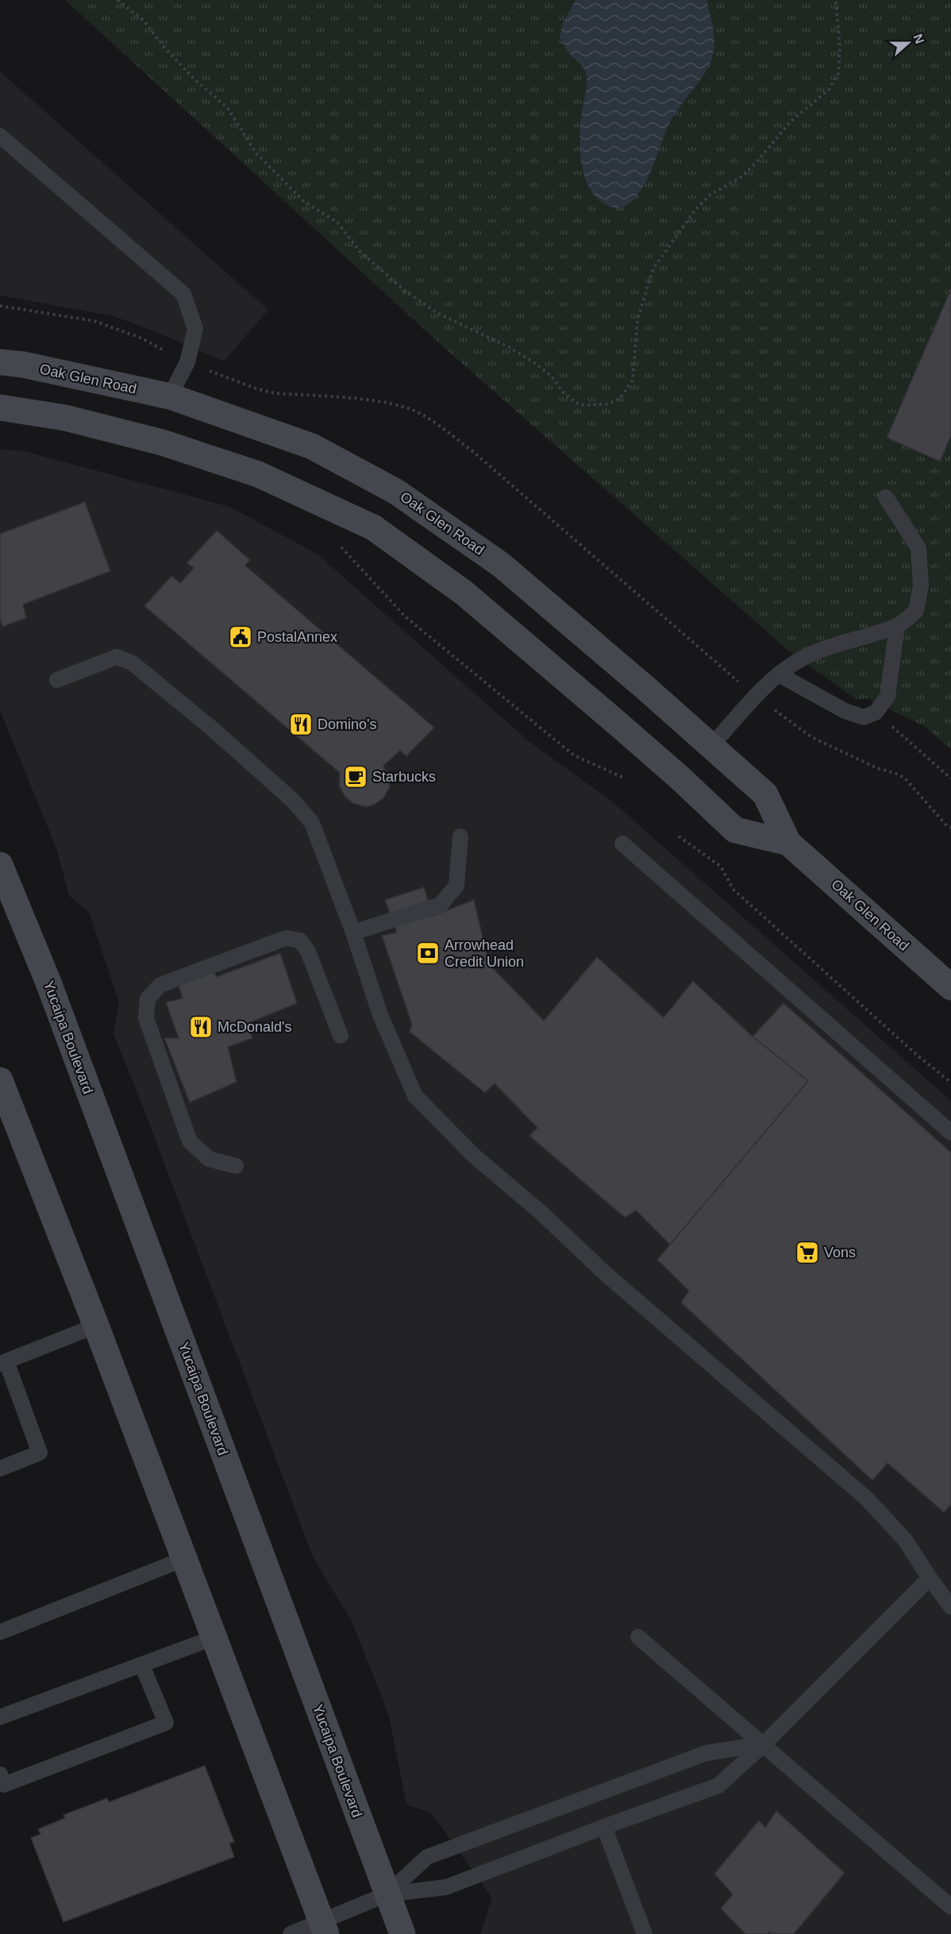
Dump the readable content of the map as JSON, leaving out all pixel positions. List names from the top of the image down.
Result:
{
  "streets": {
    "main road": ["Oak Glen Road", "Yucaipa Boulevard"]
  },
  "places": {
    "public building": ["PostalAnnex"],
    "restaurant": ["Domino's", "McDonald's"],
    "cafe": ["Starbucks"],
    "bank": ["Arrowhead Credit Union"],
    "supermarket": ["Vons"]
  },
  "north": "right"
}
